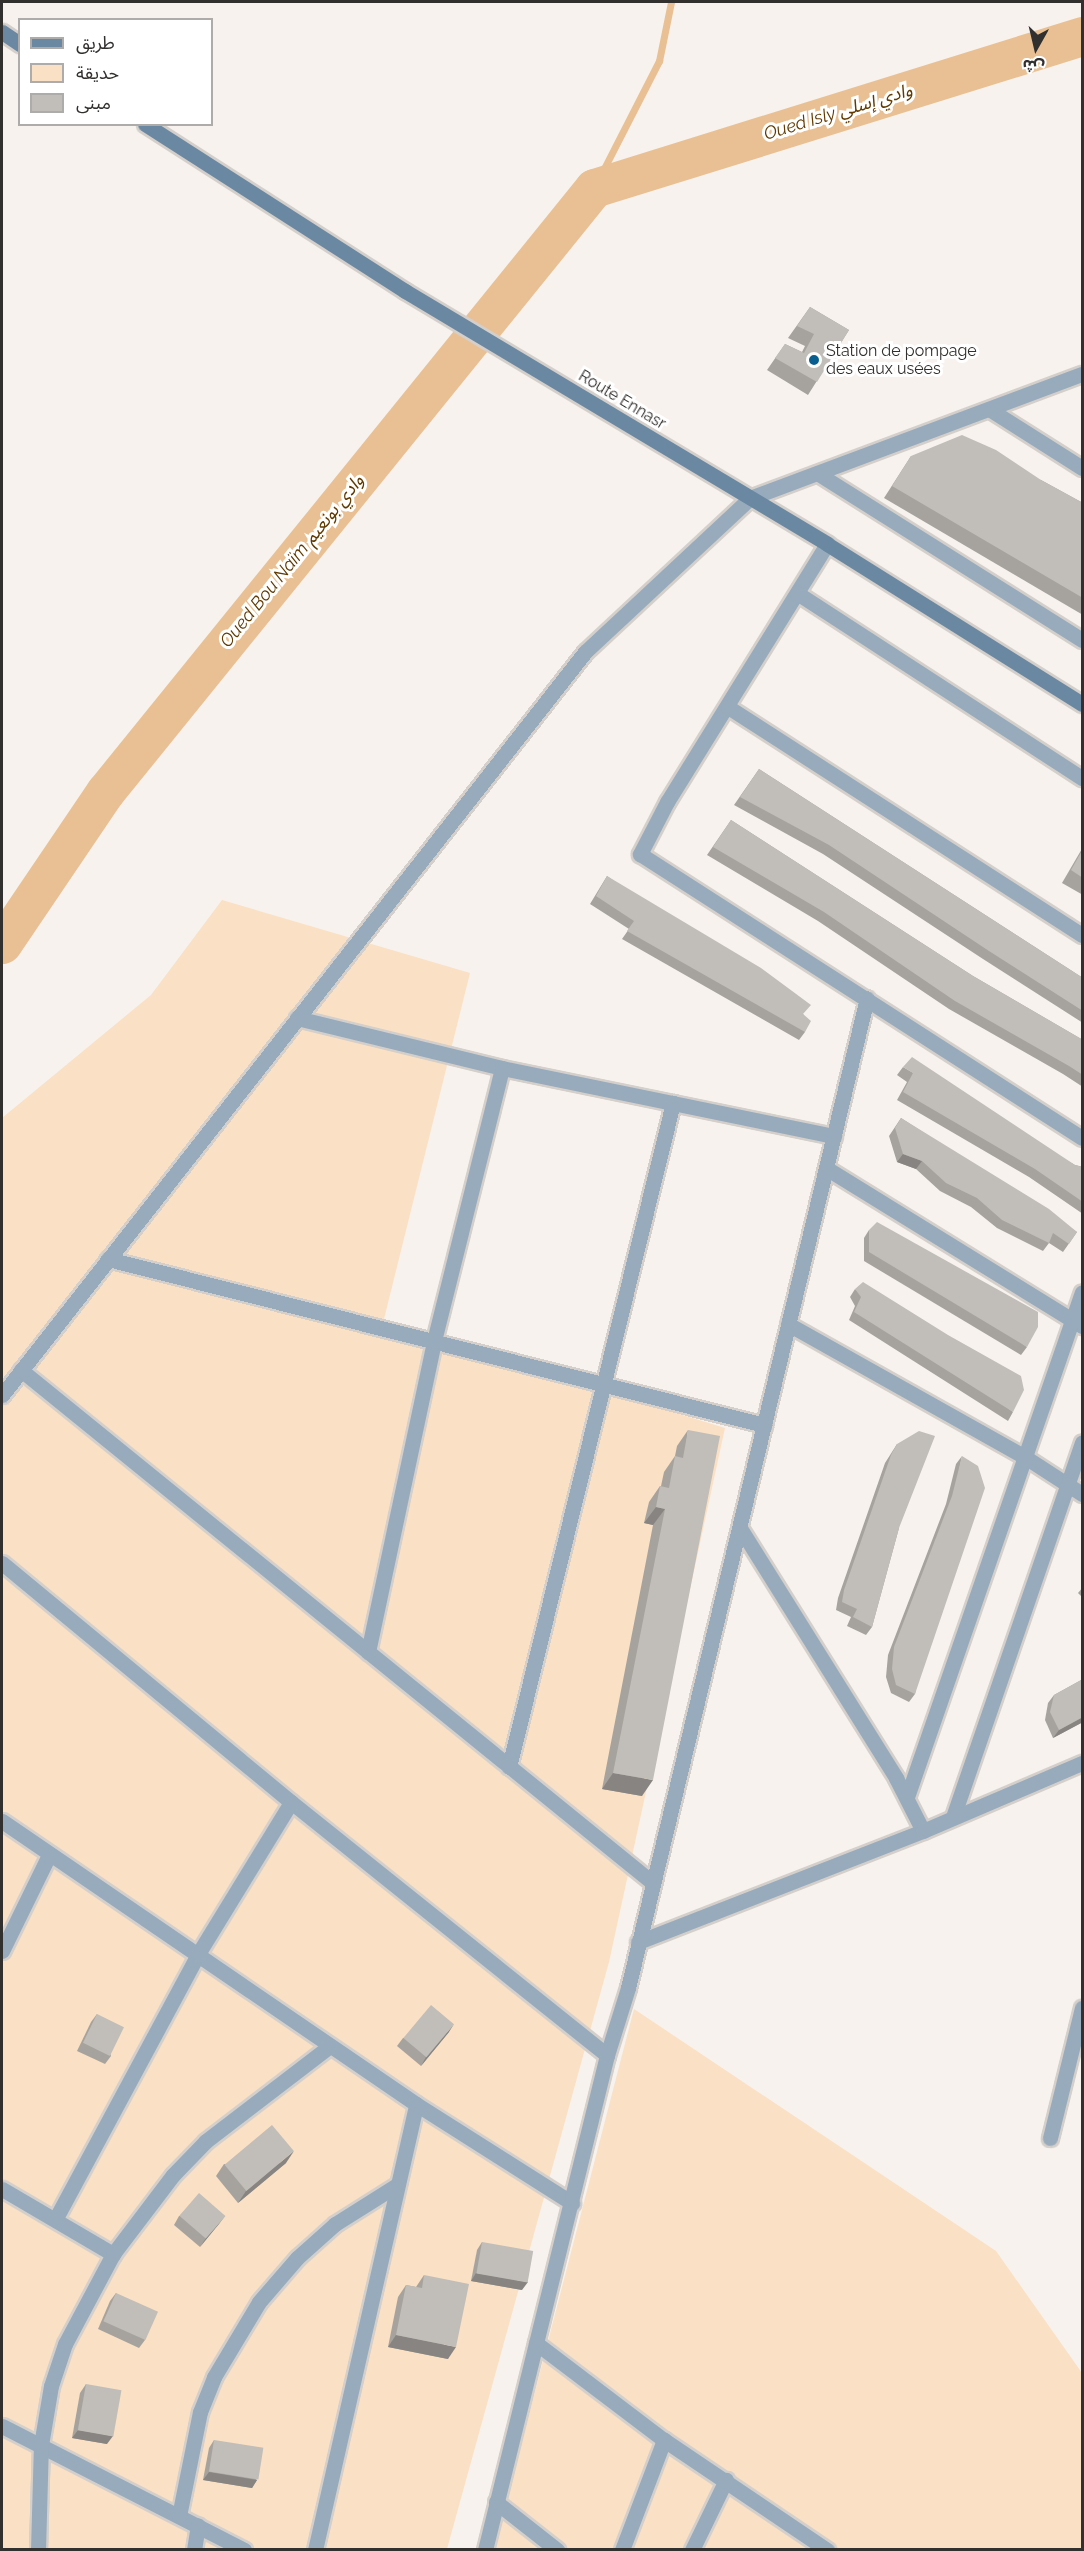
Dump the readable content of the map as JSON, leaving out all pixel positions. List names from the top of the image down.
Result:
{
  "streets": {
    "main road": ["Route Ennasr"]
  },
  "water": ["Oued Isly وادي إسلي", "Oued Bou Naïm وادي بونعيم"],
  "places": ["Station de pompage des eaux usées"],
  "legend": ["طريق", "حديقة", "مبنى"],
  "north": "bottom"
}
